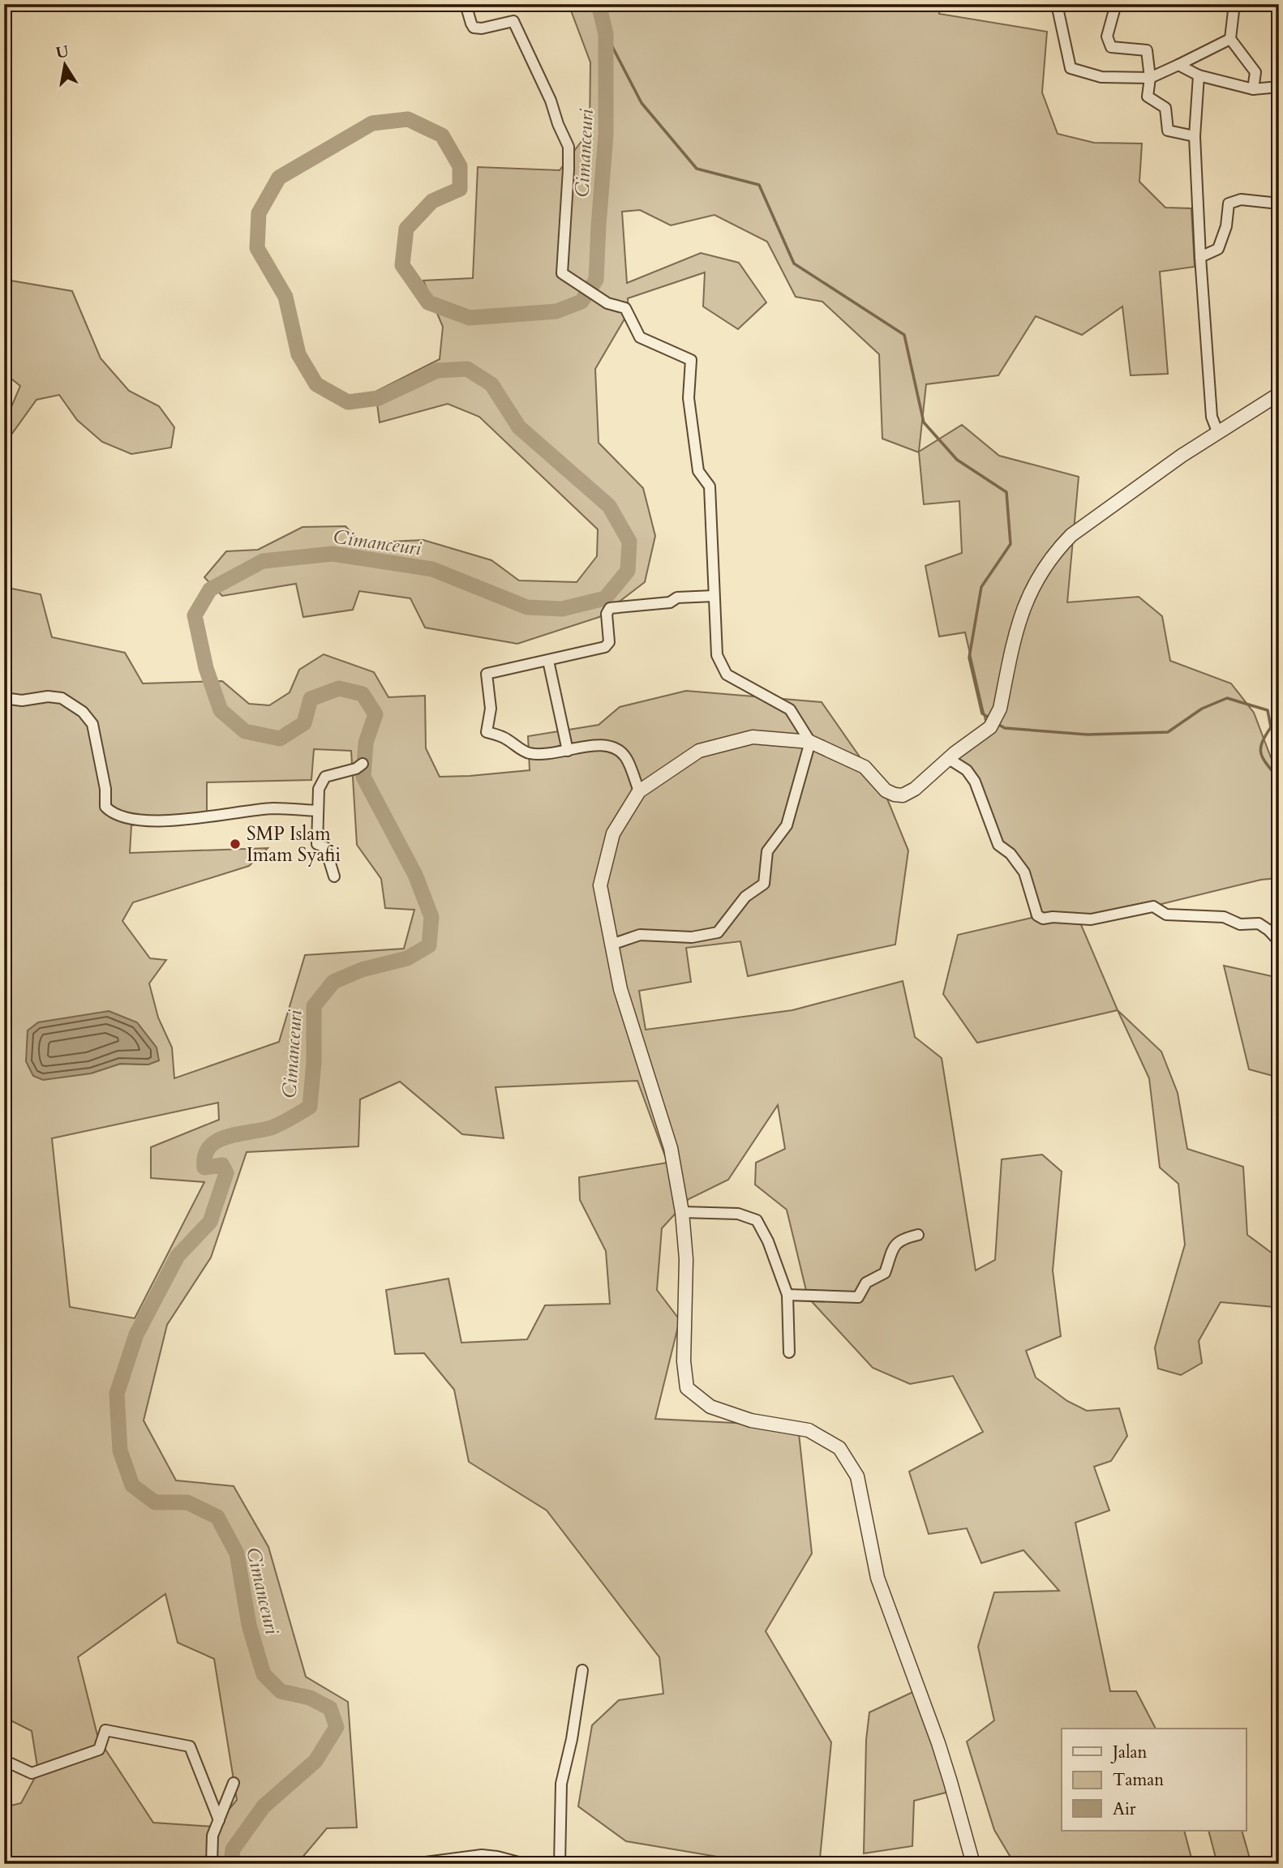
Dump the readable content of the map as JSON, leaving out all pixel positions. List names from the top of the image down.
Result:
{
  "water": ["Cimanceuri"],
  "places": ["SMP Islam Imam Syafii"],
  "legend": ["Jalan", "Taman", "Air"],
  "north": "top"
}
